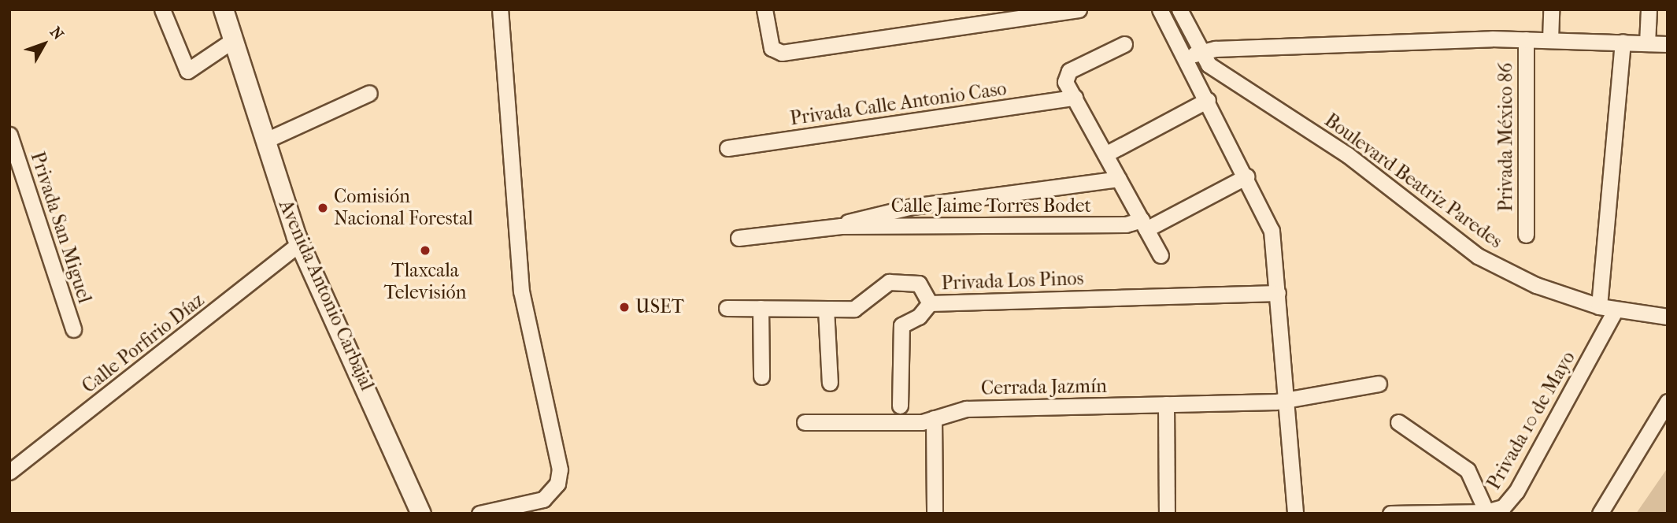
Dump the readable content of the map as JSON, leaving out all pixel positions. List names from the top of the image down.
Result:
{
  "streets": {
    "street": [
      "Privada Calle Antonio Caso",
      "Privada México 86",
      "Boulevard Beatriz Paredes",
      "Calle Jaime Torres Bodet",
      "Privada San Miguel",
      "Privada Los Pinos",
      "Avenida Antonio Carbajal",
      "Calle Porfirio Díaz",
      "Cerrada Jazmín",
      "Privada 10 de Mayo"
    ]
  },
  "crossings": [
    ["Boulevard Beatriz Paredes", "Privada 10 de Mayo"],
    ["Avenida Antonio Carbajal", "Calle Porfirio Díaz"]
  ],
  "places": ["Comisión Nacional Forestal", "Tlaxcala Televisión", "USET"],
  "north": "top right"
}
